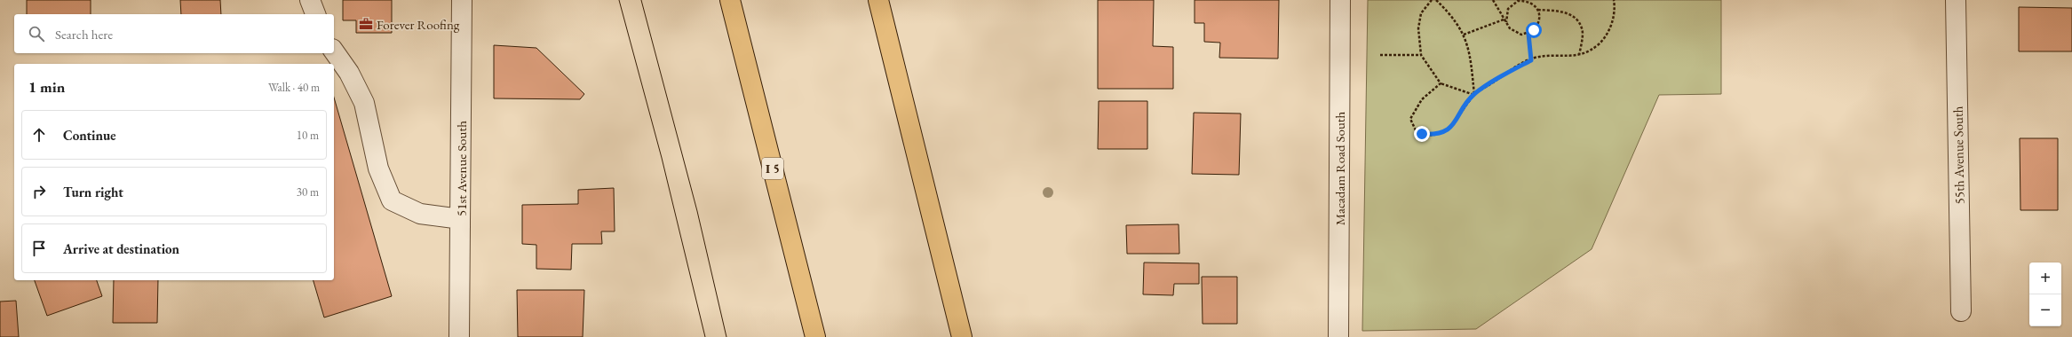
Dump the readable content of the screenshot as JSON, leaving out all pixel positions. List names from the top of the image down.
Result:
{
  "streets": {
    "highway": ["I 5"],
    "street": ["55th Avenue South", "51st Avenue South", "Macadam Road South"]
  },
  "places": {
    "office": ["Forever Roofing"]
  },
  "page": {
    "search": "Search here",
    "heading": ["1 min", "Walk · 40 m"],
    "list": [
      ["Continue", "10 m"],
      ["Turn right", "30 m"],
      "Arrive at destination"
    ],
    "map_buttons": ["+", "−"]
  }
}
